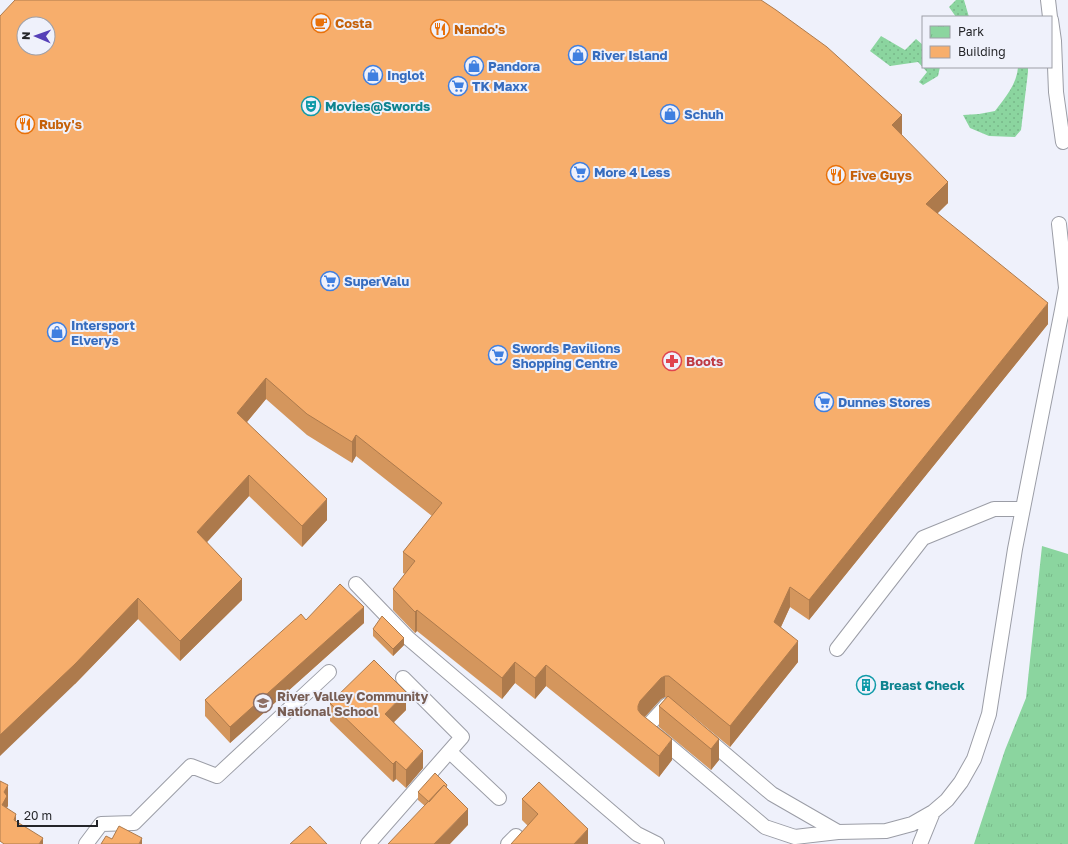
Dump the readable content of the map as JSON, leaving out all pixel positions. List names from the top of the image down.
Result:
{
  "places": {
    "cafe": ["Costa"],
    "restaurant": ["Nando's", "Ruby's", "Five Guys"],
    "shop": [
      "River Island",
      "Pandora",
      "Inglot",
      "Schuh",
      "Intersport Elverys"
    ],
    "supermarket": [
      "TK Maxx",
      "More 4 Less",
      "SuperValu",
      "Swords Pavilions Shopping Centre",
      "Dunnes Stores"
    ],
    "theatre": ["Movies@Swords"],
    "pharmacy": ["Boots"],
    "building": ["Breast Check"],
    "school or university": ["River Valley Community National School"]
  },
  "legend": ["Park", "Building"],
  "scale_bar": "20 m",
  "north": "left"
}
